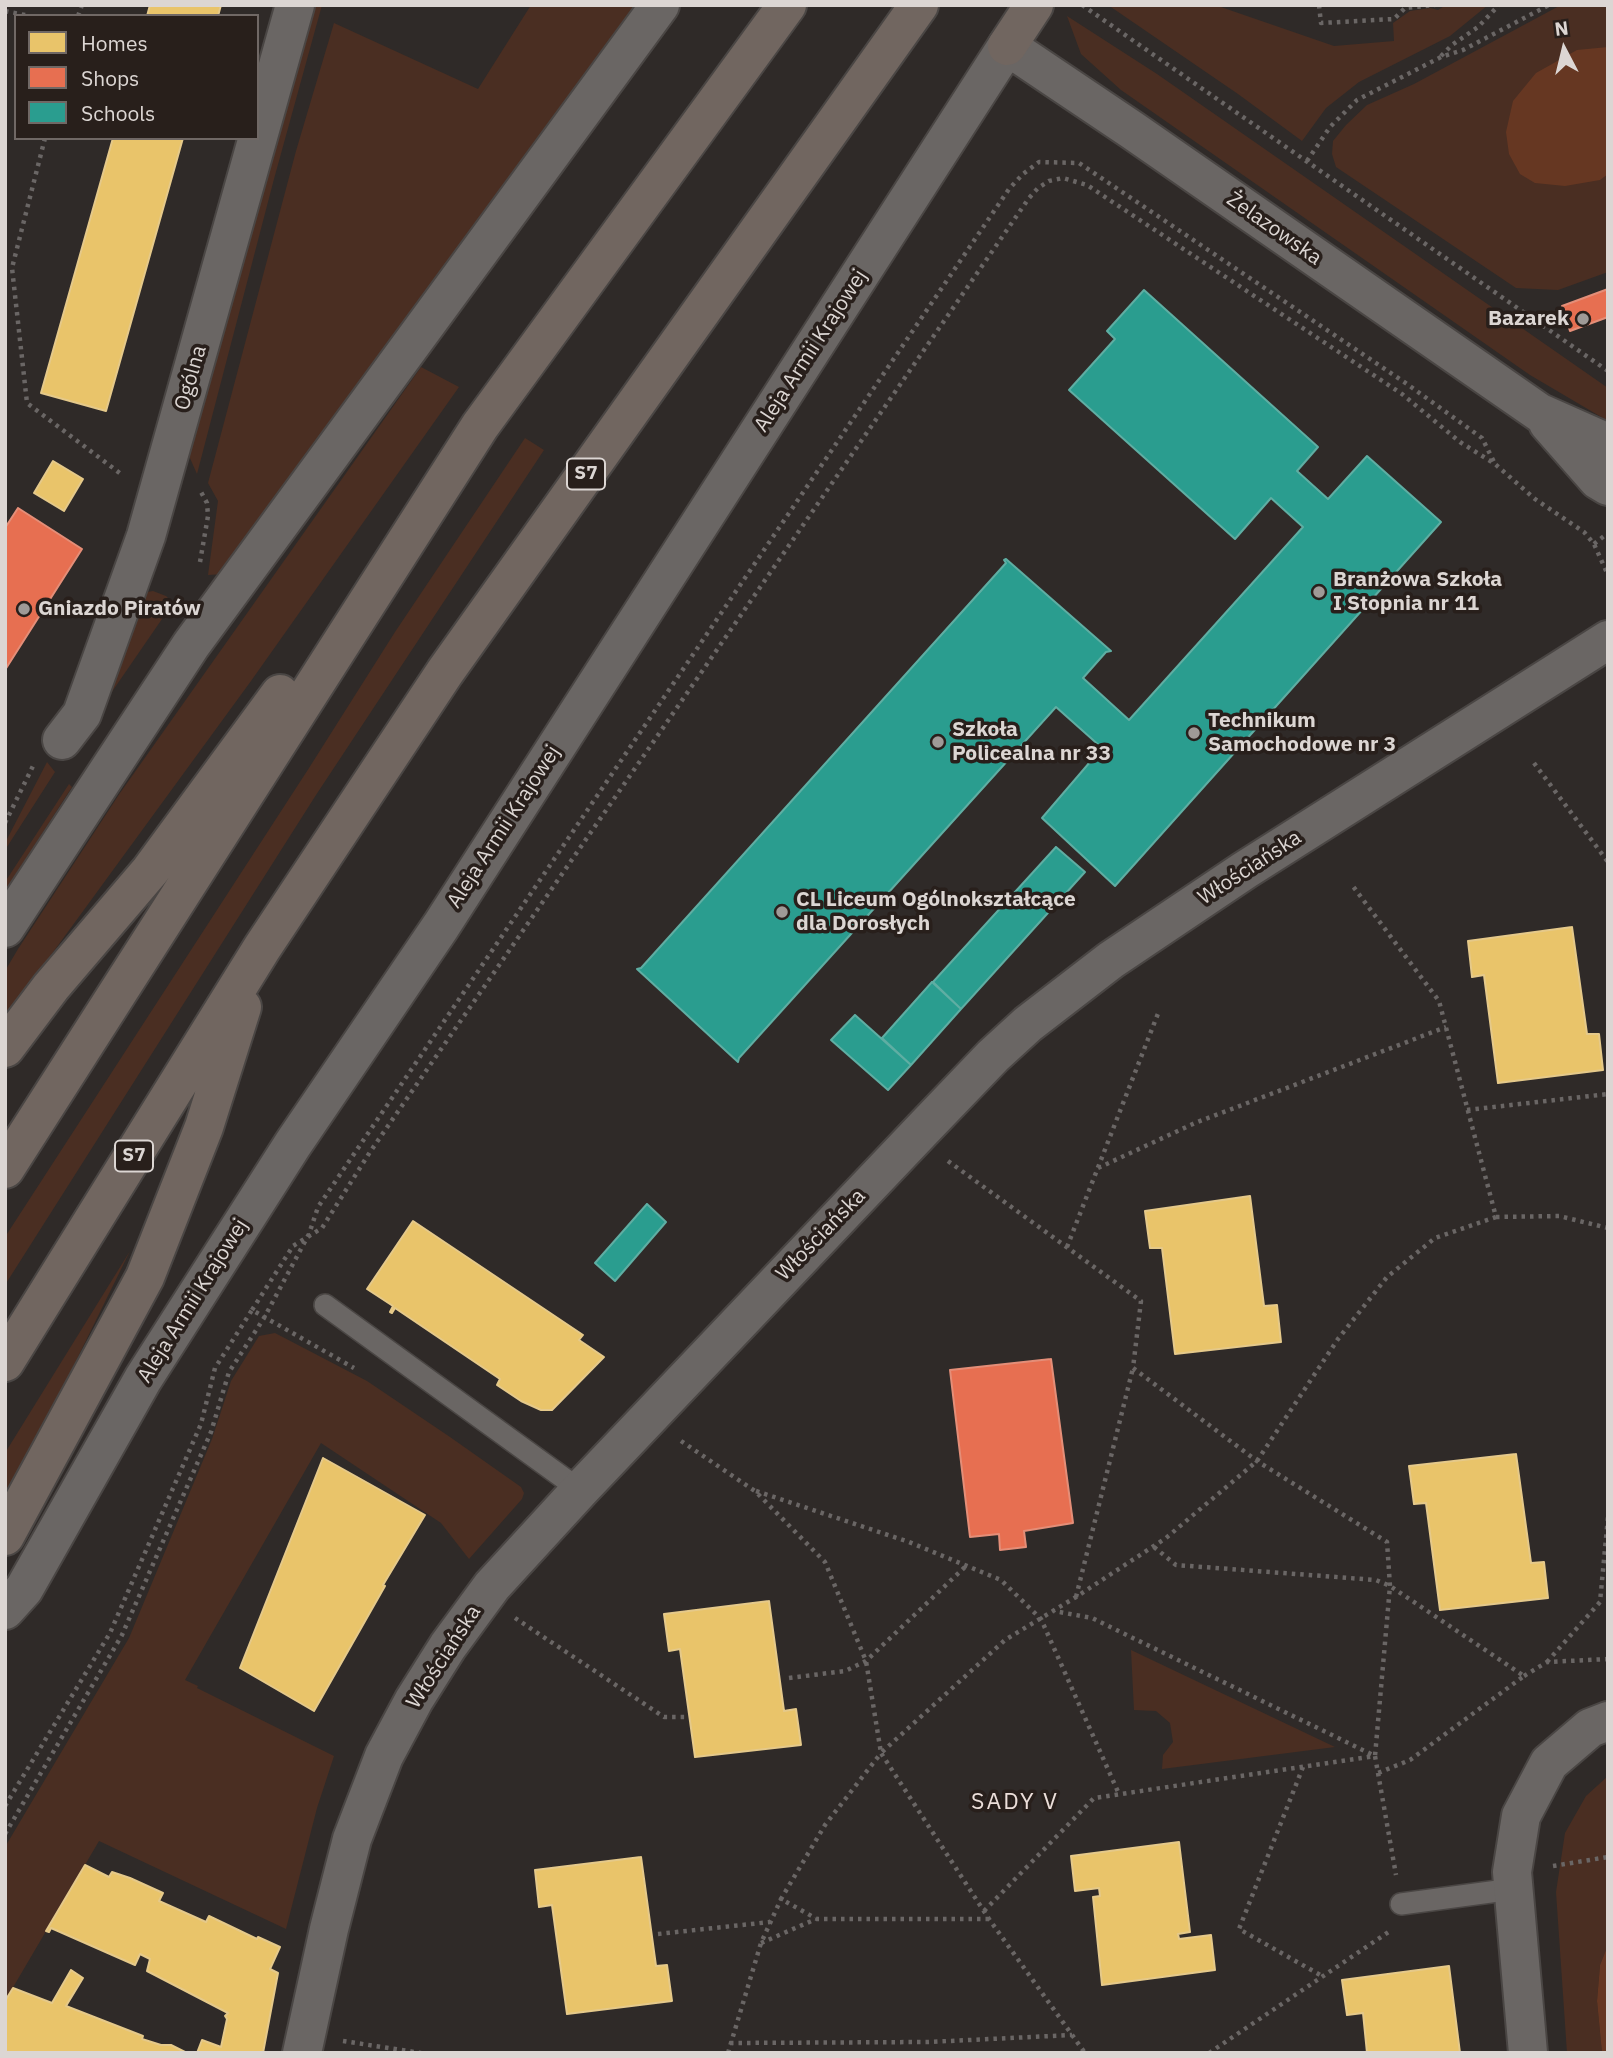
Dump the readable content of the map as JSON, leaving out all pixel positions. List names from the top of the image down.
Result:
{
  "streets": {
    "highway": ["S7"],
    "street": [
      "Żelazowska",
      "Aleja Armii Krajowej",
      "Ogólna",
      "Włościańska"
    ]
  },
  "crossings": [
    ["Żelazowska", "Aleja Armii Krajowej"]
  ],
  "districts": ["SADY V"],
  "places": [
    "Bazarek",
    "Branżowa Szkoła I Stopnia nr 11",
    "Gniazdo Piratów",
    "Technikum Samochodowe nr 3",
    "Szkoła Policealna nr 33",
    "CL Liceum Ogólnokształcące dla Dorosłych"
  ],
  "legend": ["Homes", "Shops", "Schools"],
  "north": "top"
}
